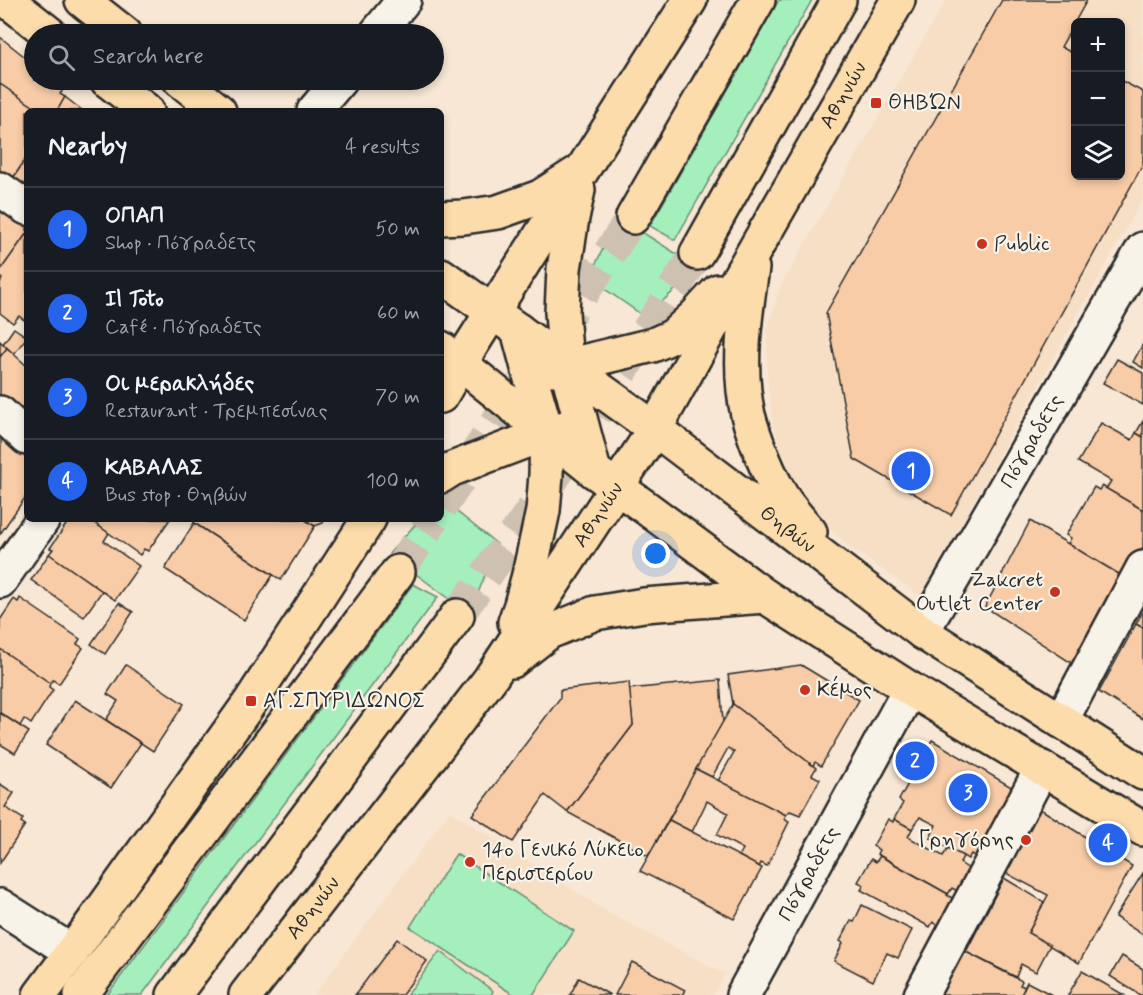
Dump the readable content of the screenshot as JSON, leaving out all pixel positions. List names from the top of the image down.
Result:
{
  "streets": {
    "main road": ["Αθηνών", "Θηβών"],
    "street": ["Πόγραδετς"]
  },
  "crossings": [
    ["Αθηνών", "Θηβών"],
    ["Πόγραδετς", "Θηβών"]
  ],
  "places": {
    "transit": ["ΘΗΒΏΝ", "ΑΓ.ΣΠΥΡΙΔΩΝΟΣ"],
    "other": [
      "Public",
      "Zakcret Outlet Center",
      "Κέμος",
      "Γρηγόρης",
      "14ο Γενικό Λύκειο Περιστερίου"
    ]
  },
  "page": {
    "map_buttons": ["+", "−"],
    "search": "Search here",
    "heading": ["Nearby", "4 results"],
    "list": [
      {
        "mark": "1",
        "name": "ΟΠΑΠ",
        "note": "Shop · Πόγραδετς",
        "value": "50 m"
      },
      {
        "mark": "2",
        "name": "Il Toto",
        "note": "Café · Πόγραδετς",
        "value": "60 m"
      },
      {
        "mark": "3",
        "name": "Οι μερακλήδες",
        "note": "Restaurant · Τρεμπεσίνας",
        "value": "70 m"
      },
      {
        "mark": "4",
        "name": "ΚΑΒΑΛΑΣ",
        "note": "Bus stop · Θηβών",
        "value": "100 m"
      }
    ],
    "pins": [
      "1",
      "2",
      "3",
      "4"
    ]
  }
}
